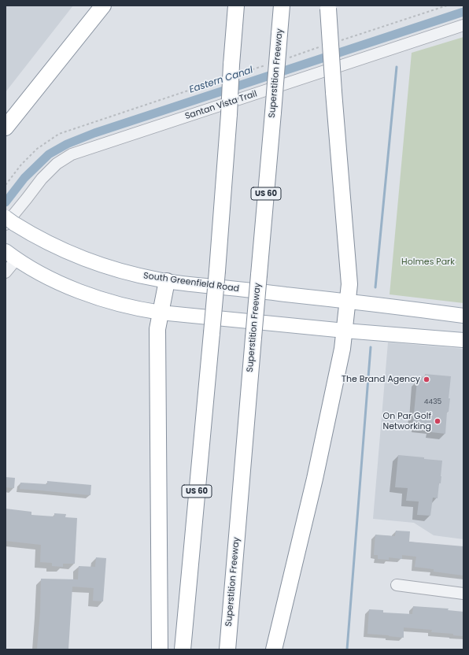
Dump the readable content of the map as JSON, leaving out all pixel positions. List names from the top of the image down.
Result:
{
  "streets": {
    "highway": ["Superstition Freeway", "US 60"],
    "main road": ["South Greenfield Road"],
    "street": ["Santan Vista Trail"]
  },
  "crossings": [
    ["Santan Vista Trail", "South Greenfield Road"]
  ],
  "water": ["Eastern Canal"],
  "parks": ["Holmes Park"],
  "places": ["The Brand Agency", "On Par Golf Networking"],
  "house_numbers": ["4435"]
}
